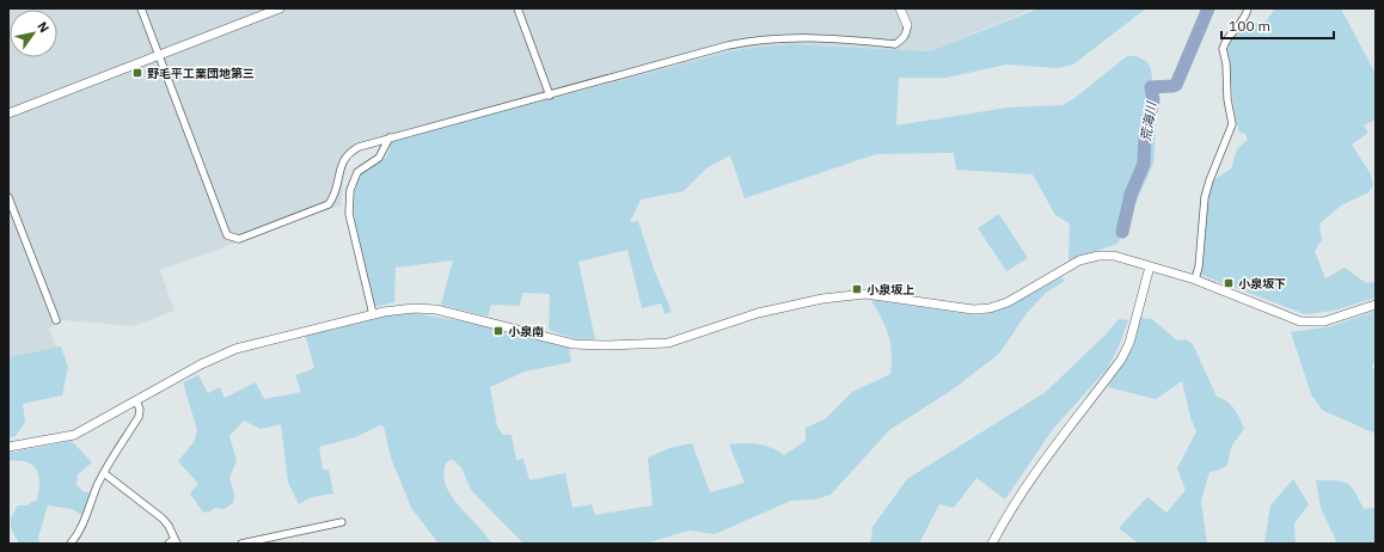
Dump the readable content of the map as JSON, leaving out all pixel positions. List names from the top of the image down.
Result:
{
  "water": ["荒海川"],
  "places": {
    "transit": [
      "野毛平工業団地第三",
      "小泉坂下",
      "小泉坂上",
      "小泉南"
    ]
  },
  "scale_bar": "100 m",
  "north": "top right"
}
